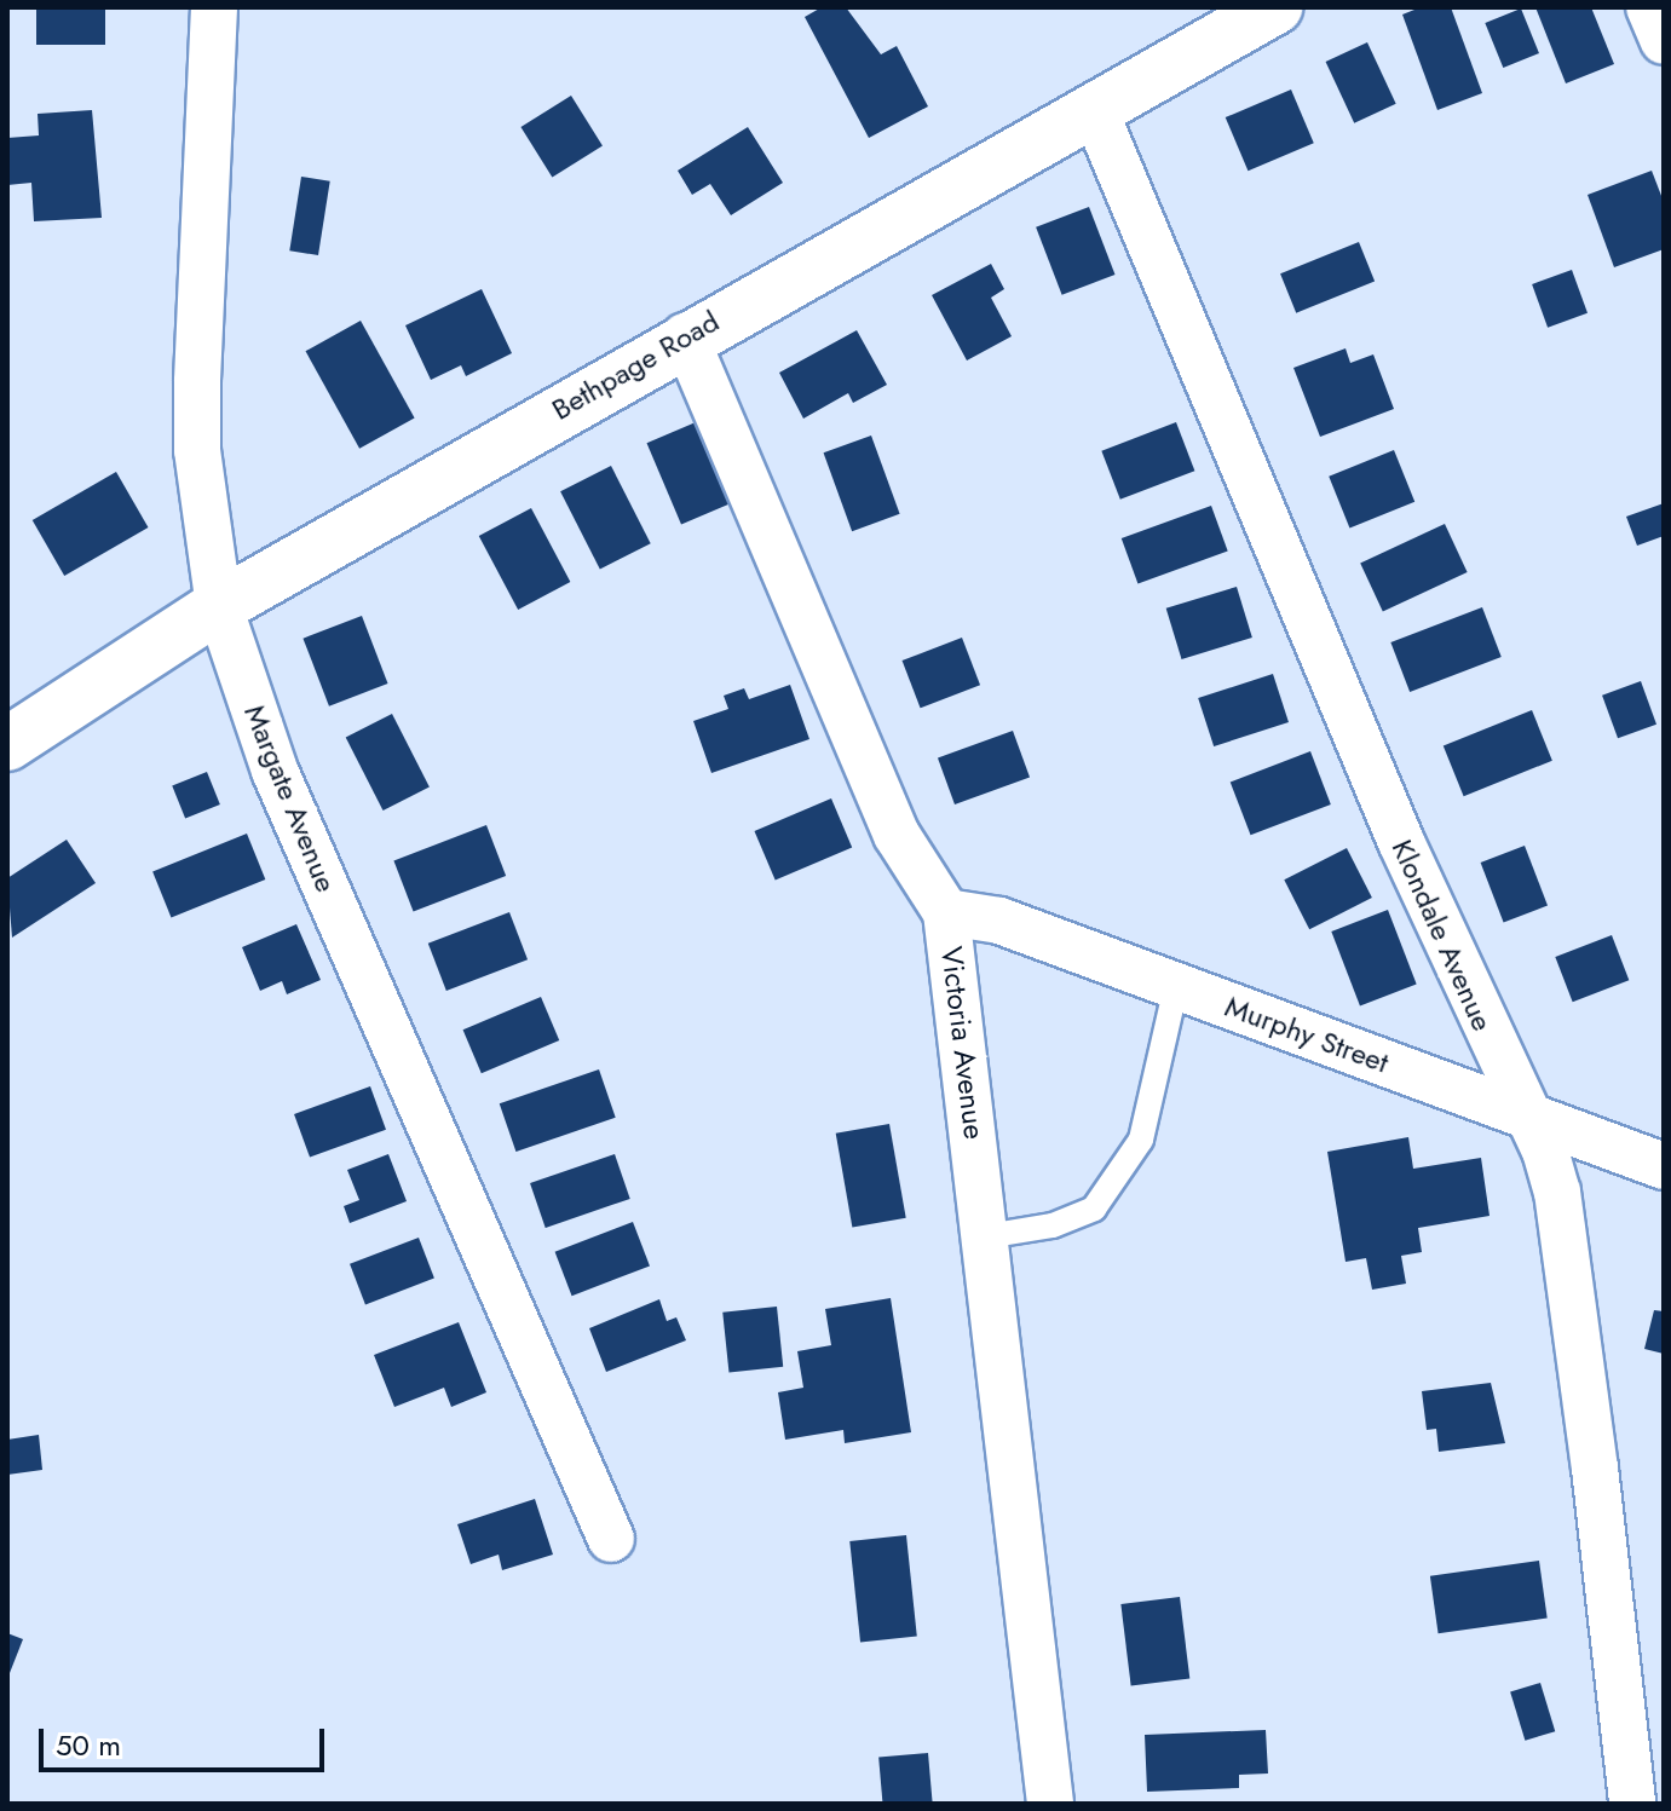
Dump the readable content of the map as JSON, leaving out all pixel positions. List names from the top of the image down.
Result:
{
  "streets": {
    "street": [
      "Bethpage Road",
      "Margate Avenue",
      "Klondale Avenue",
      "Murphy Street",
      "Victoria Avenue"
    ]
  },
  "crossings": [
    ["Bethpage Road", "Margate Avenue"],
    ["Bethpage Road", "Klondale Avenue"],
    ["Bethpage Road", "Victoria Avenue"],
    ["Klondale Avenue", "Murphy Street"],
    ["Murphy Street", "Victoria Avenue"]
  ],
  "scale_bar": "50 m"
}
